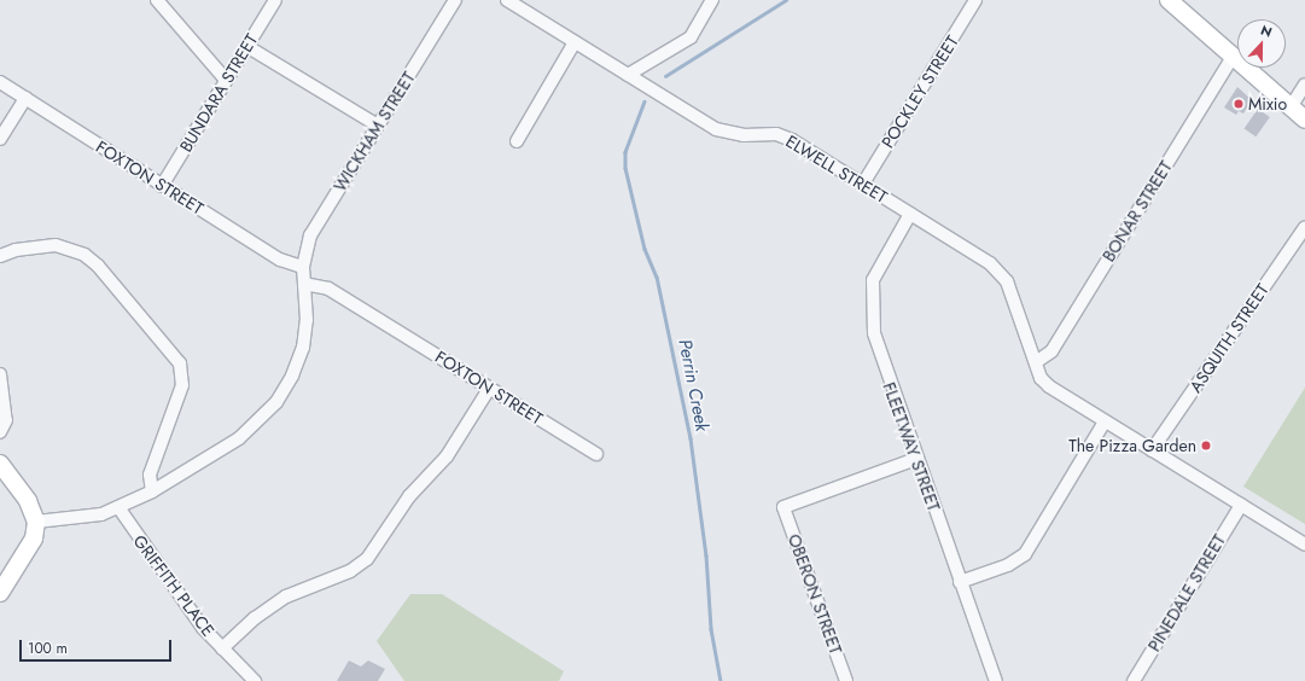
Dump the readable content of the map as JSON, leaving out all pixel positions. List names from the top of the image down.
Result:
{
  "streets": {
    "street": [
      "POCKLEY STREET",
      "BUNDARA STREET",
      "WICKHAM STREET",
      "ELWELL STREET",
      "FOXTON STREET",
      "BONAR STREET",
      "ASQUITH STREET",
      "FLEETWAY STREET",
      "GRIFFITH PLACE",
      "PINEDALE STREET",
      "OBERON STREET"
    ]
  },
  "crossings": [
    ["POCKLEY STREET", "ELWELL STREET"],
    ["BUNDARA STREET", "FOXTON STREET"],
    ["WICKHAM STREET", "FOXTON STREET"],
    ["WICKHAM STREET", "GRIFFITH PLACE"],
    ["ELWELL STREET", "BONAR STREET"],
    ["ELWELL STREET", "ASQUITH STREET"],
    ["ELWELL STREET", "FLEETWAY STREET"],
    ["ELWELL STREET", "PINEDALE STREET"],
    ["FLEETWAY STREET", "OBERON STREET"]
  ],
  "water": ["Perrin Creek"],
  "places": ["Mixio", "The Pizza Garden"],
  "scale_bar": "100 m",
  "north": "top"
}
